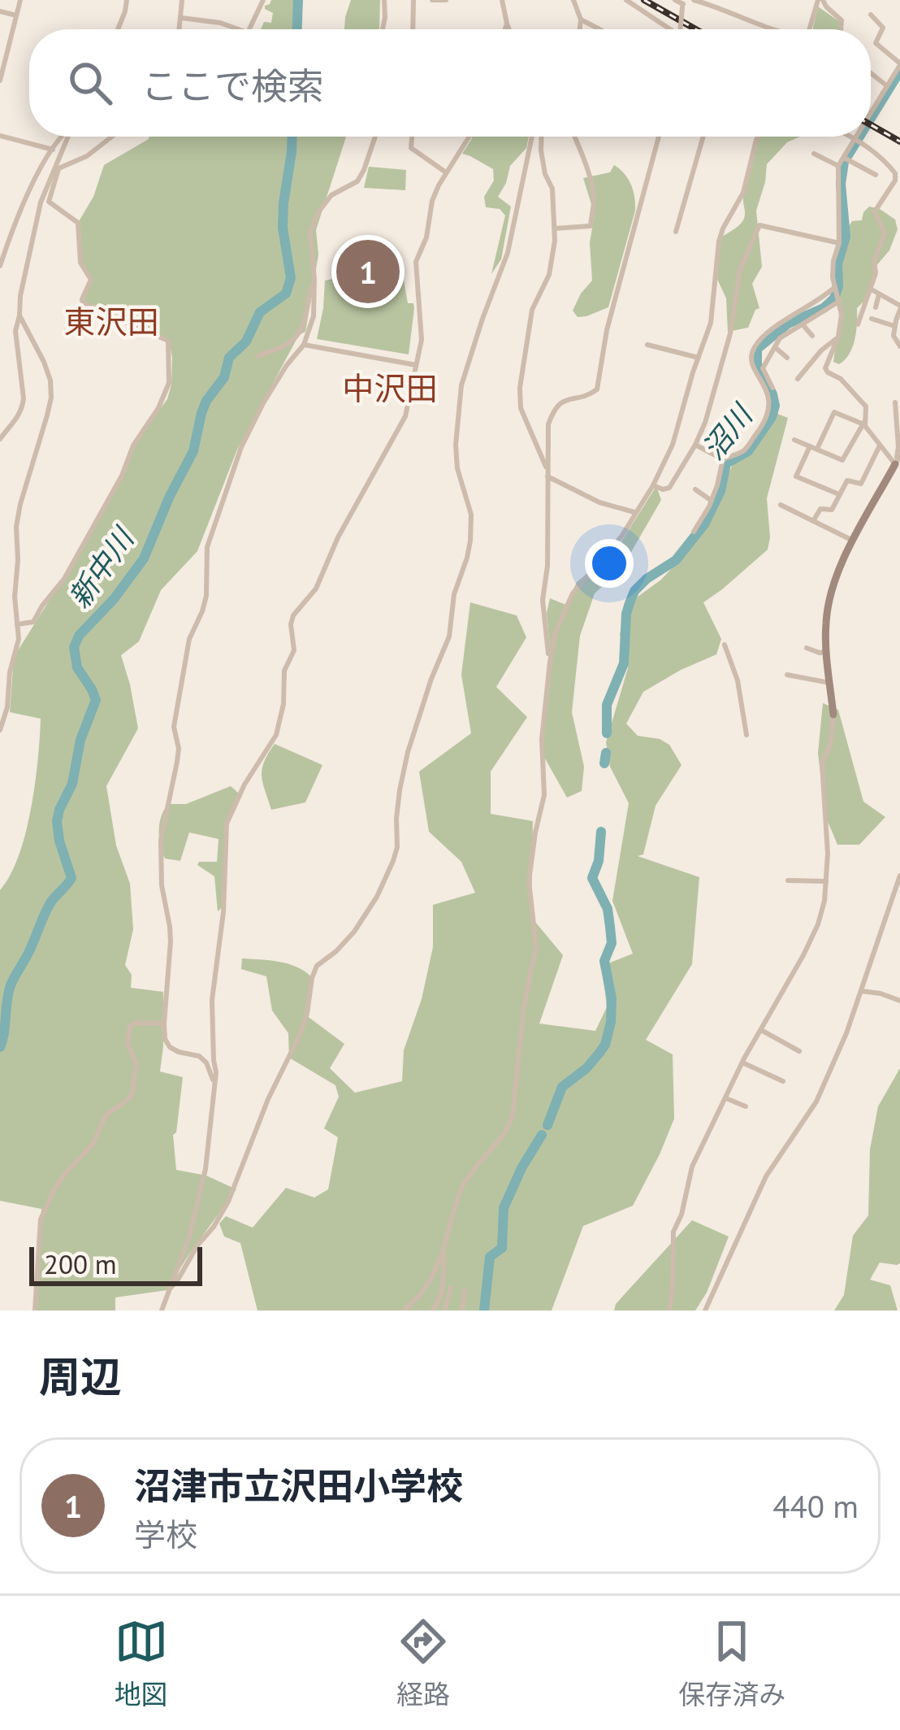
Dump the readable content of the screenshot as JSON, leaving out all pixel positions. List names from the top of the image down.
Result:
{
  "districts": ["東沢田", "中沢田"],
  "water": ["沼川", "新中川"],
  "scale_bar": "200 m",
  "page": {
    "search": "ここで検索",
    "pins": "1",
    "scale": "200 m",
    "heading": "周辺",
    "list": [
      {
        "mark": "1",
        "name": "沼津市立沢田小学校",
        "note": "学校",
        "value": "440 m"
      }
    ],
    "nav": ["地図", "経路", "保存済み"]
  }
}
